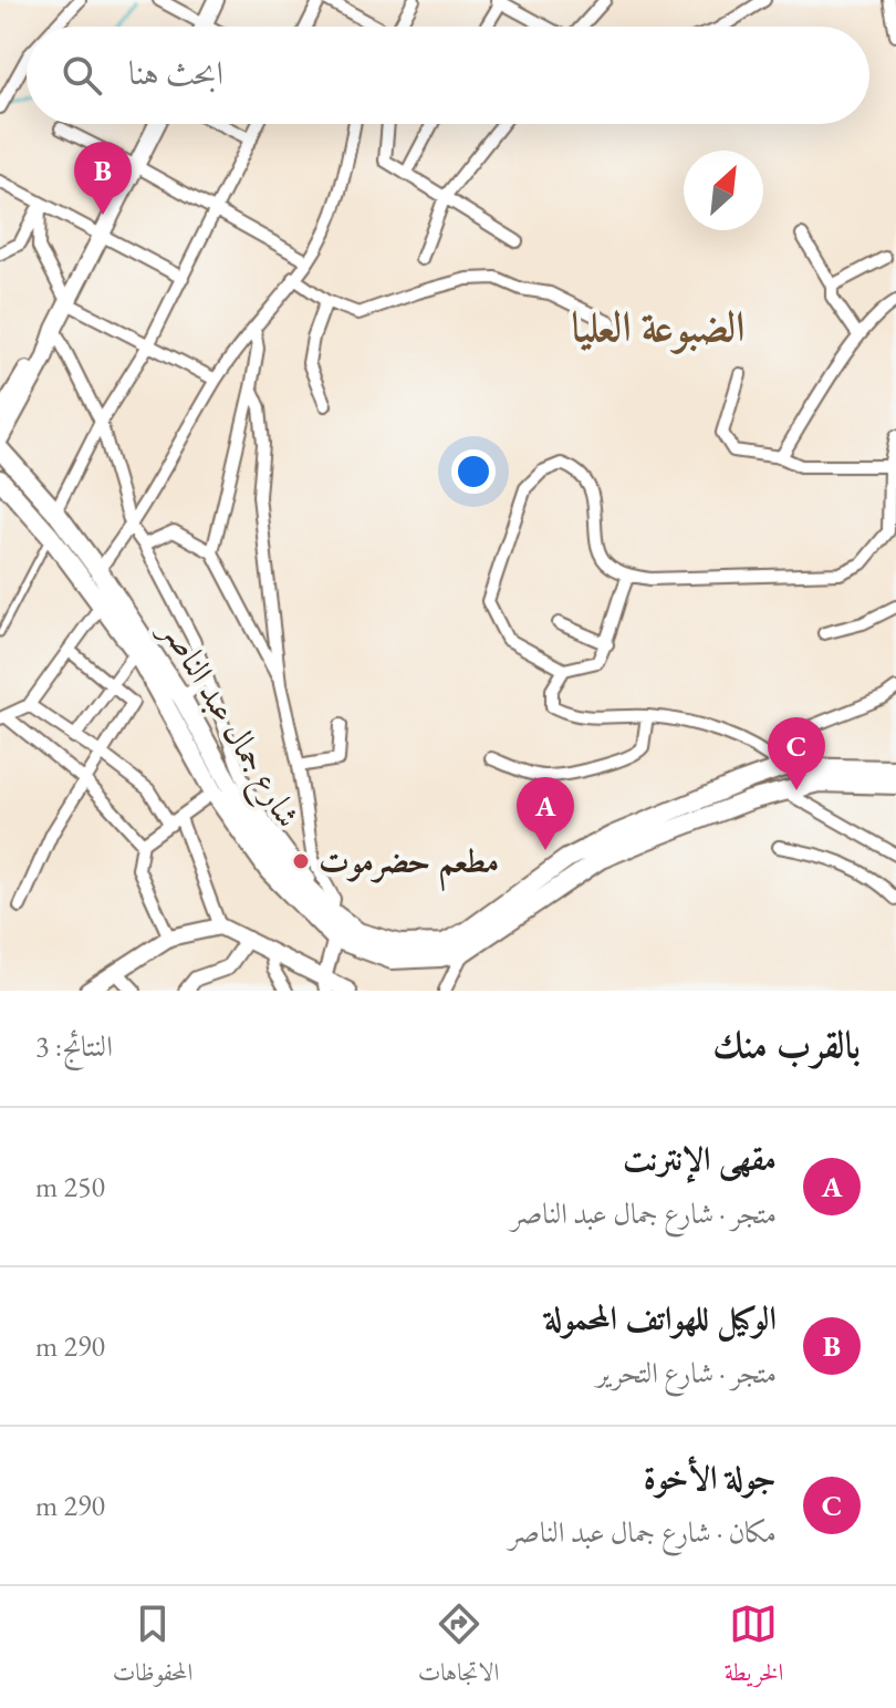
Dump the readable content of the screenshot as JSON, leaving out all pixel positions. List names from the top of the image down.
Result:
{
  "streets": {
    "main road": ["شارع جمال عبد الناصر"]
  },
  "districts": ["الضبوعة العليا"],
  "places": ["مطعم حضرموت"],
  "north": "top right",
  "page": {
    "search": "ابحث هنا",
    "pins": ["B", "C", "A"],
    "heading": ["بالقرب منك", "النتائج: 3"],
    "list": [
      {
        "mark": "A",
        "name": "مقهى الإنترنت",
        "note": "متجر · شارع جمال عبد الناصر",
        "value": "250 m"
      },
      {
        "mark": "B",
        "name": "الوكيل للهواتف المحمولة",
        "note": "متجر · شارع التحرير",
        "value": "290 m"
      },
      {
        "mark": "C",
        "name": "جولة الأخوة",
        "note": "مكان · شارع جمال عبد الناصر",
        "value": "290 m"
      }
    ],
    "nav": ["الخريطة", "الاتجاهات", "المحفوظات"]
  }
}
